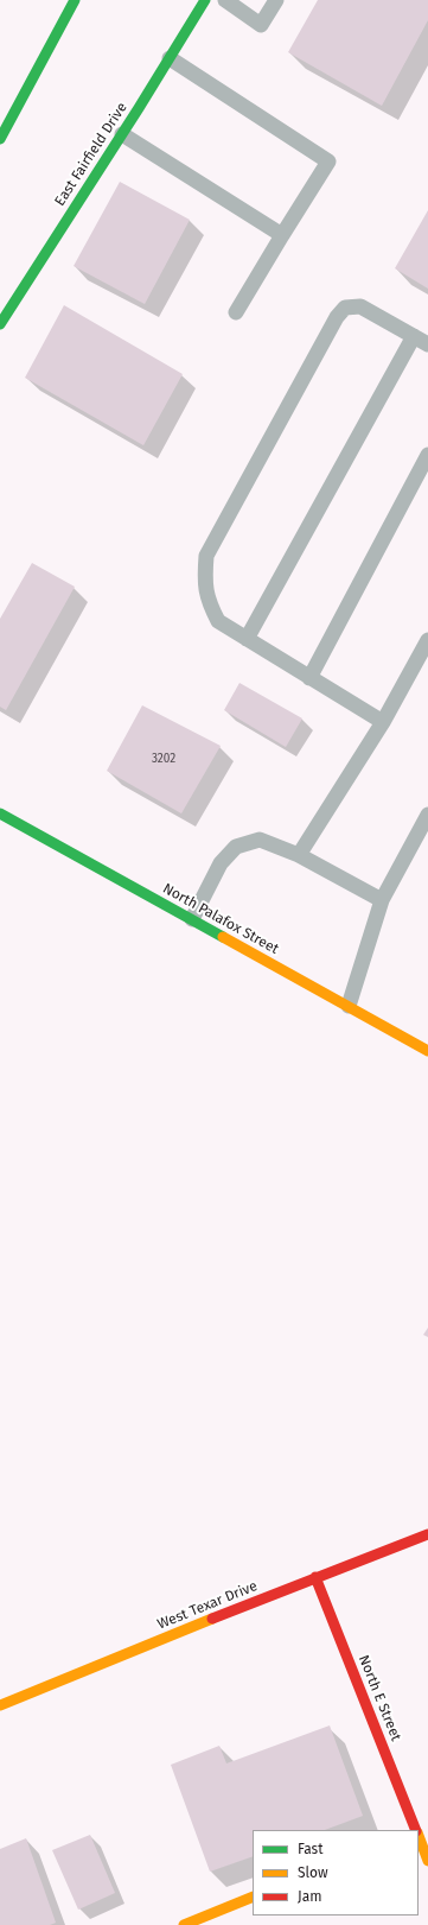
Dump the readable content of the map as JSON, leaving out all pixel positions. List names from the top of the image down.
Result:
{
  "streets": {
    "main road": [
      "East Fairfield Drive",
      "North Palafox Street",
      "West Texar Drive",
      "North E Street"
    ]
  },
  "crossings": [
    ["West Texar Drive", "North E Street"]
  ],
  "house_numbers": ["3202"],
  "legend": ["Fast", "Slow", "Jam"]
}
